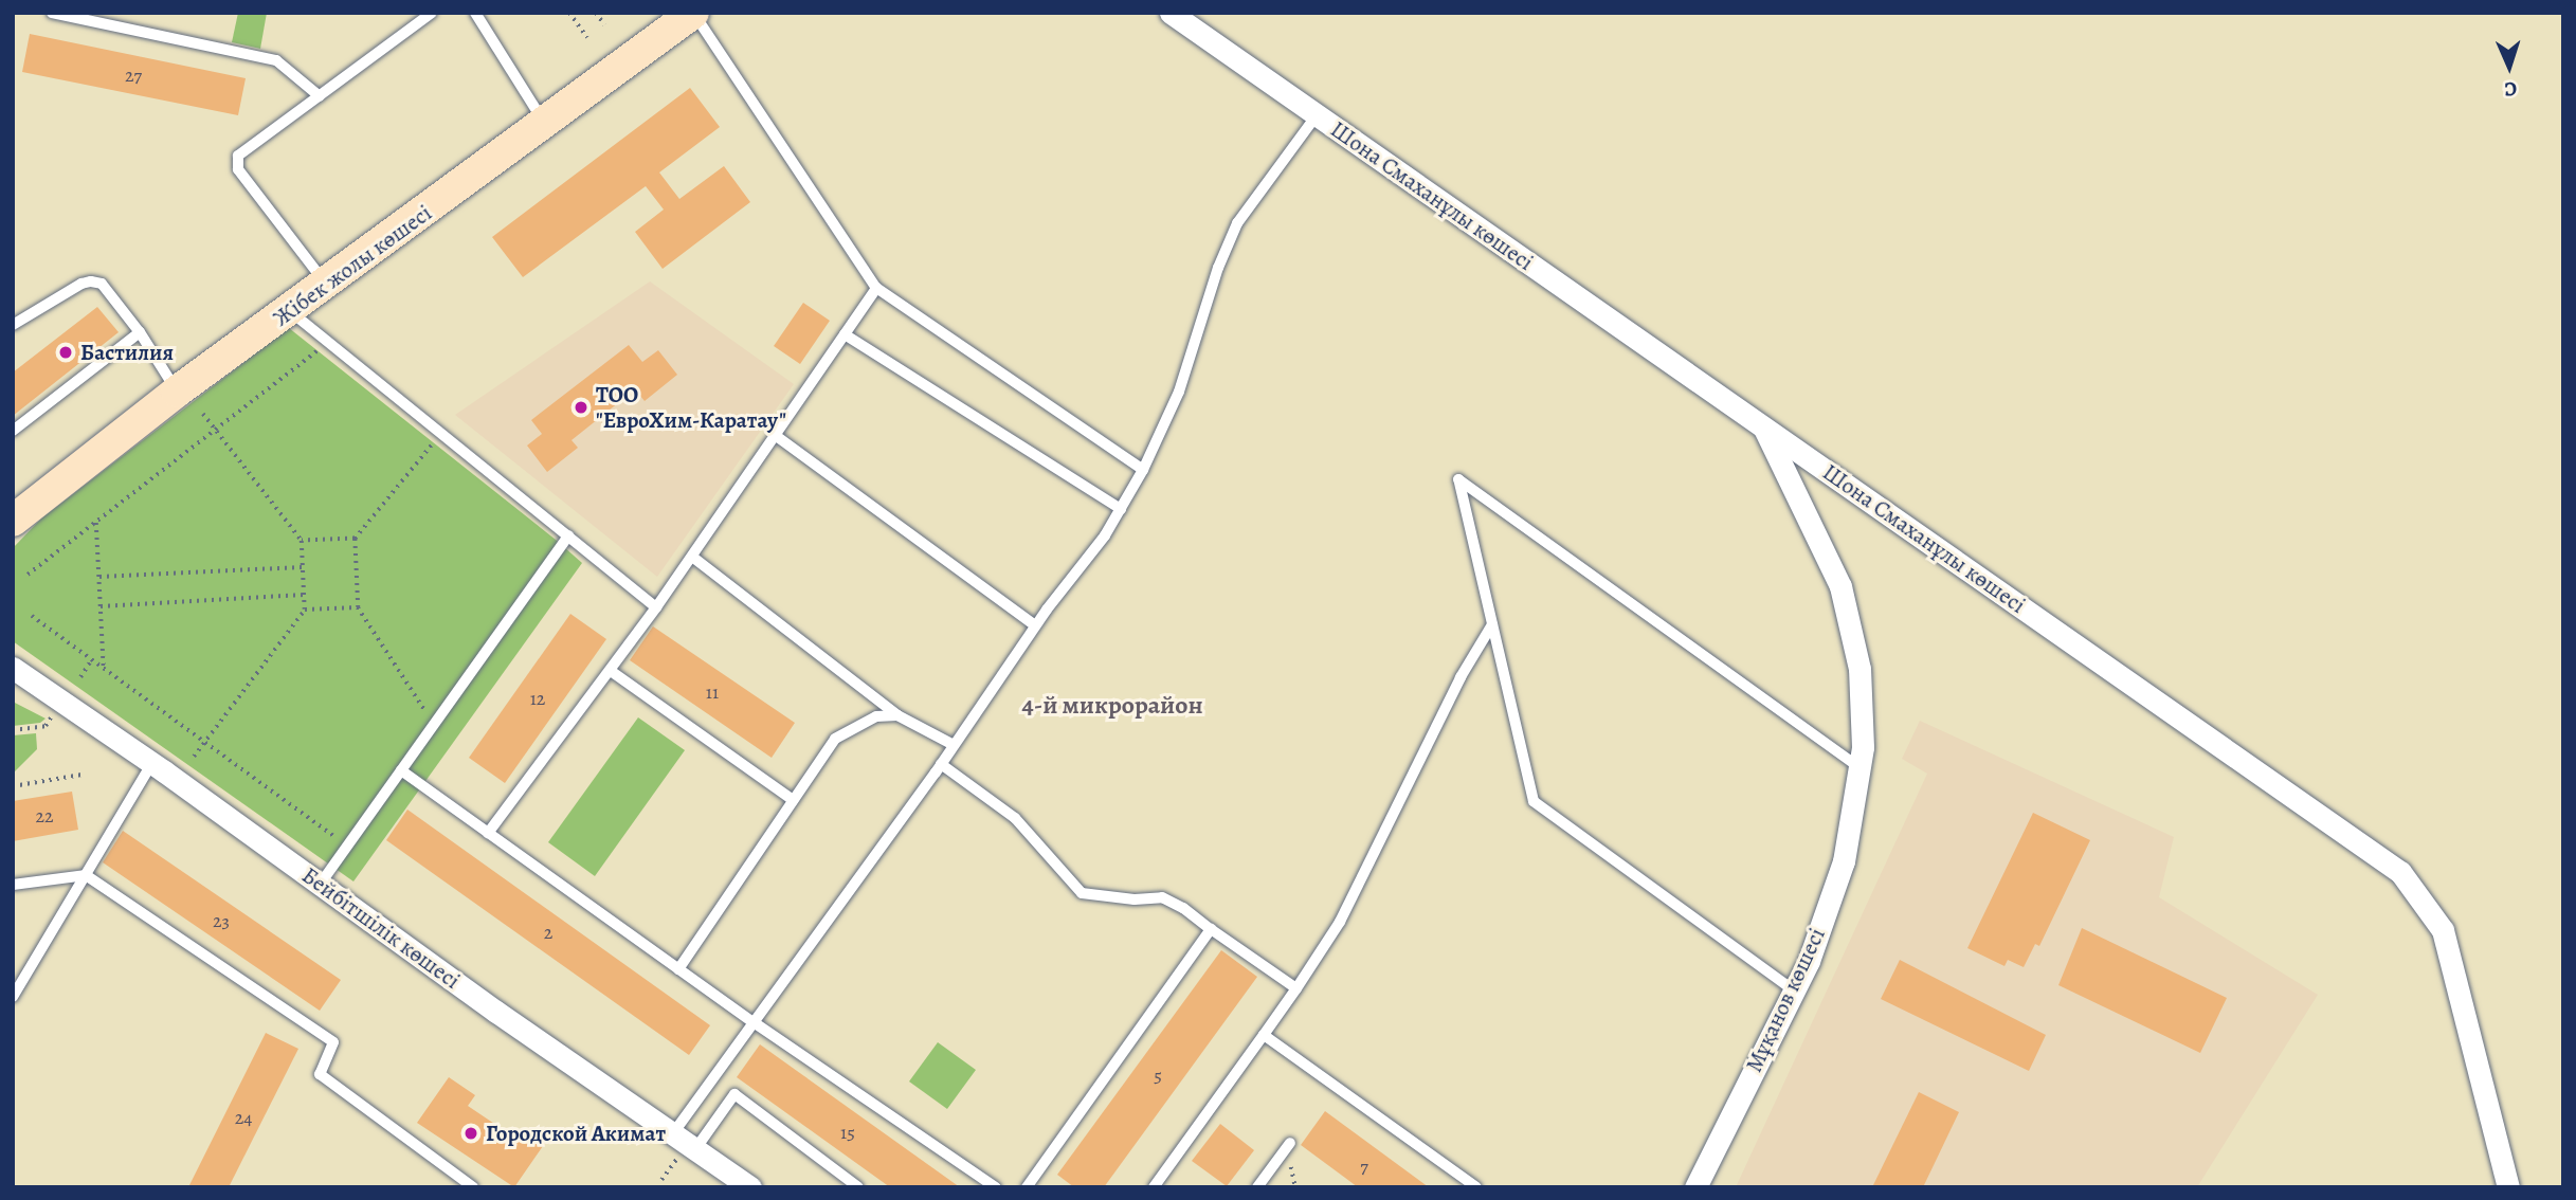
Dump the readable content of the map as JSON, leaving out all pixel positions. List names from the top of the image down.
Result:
{
  "streets": {
    "main road": ["Жібек жолы көшесі"],
    "street": ["Шона Смаханұлы көшесі", "Бейбітшілік көшесі", "Мұқанов көшесі"]
  },
  "crossings": [
    ["Шона Смаханұлы көшесі", "Мұқанов көшесі"]
  ],
  "districts": ["4-й микрорайон"],
  "places": ["Бастилия", "ТОО \"ЕвроХим-Каратау\"", "Городской Акимат"],
  "house_numbers": [
    "27",
    "11",
    "12",
    "22",
    "23",
    "2",
    "5",
    "24",
    "15",
    "7"
  ],
  "north": "bottom"
}
